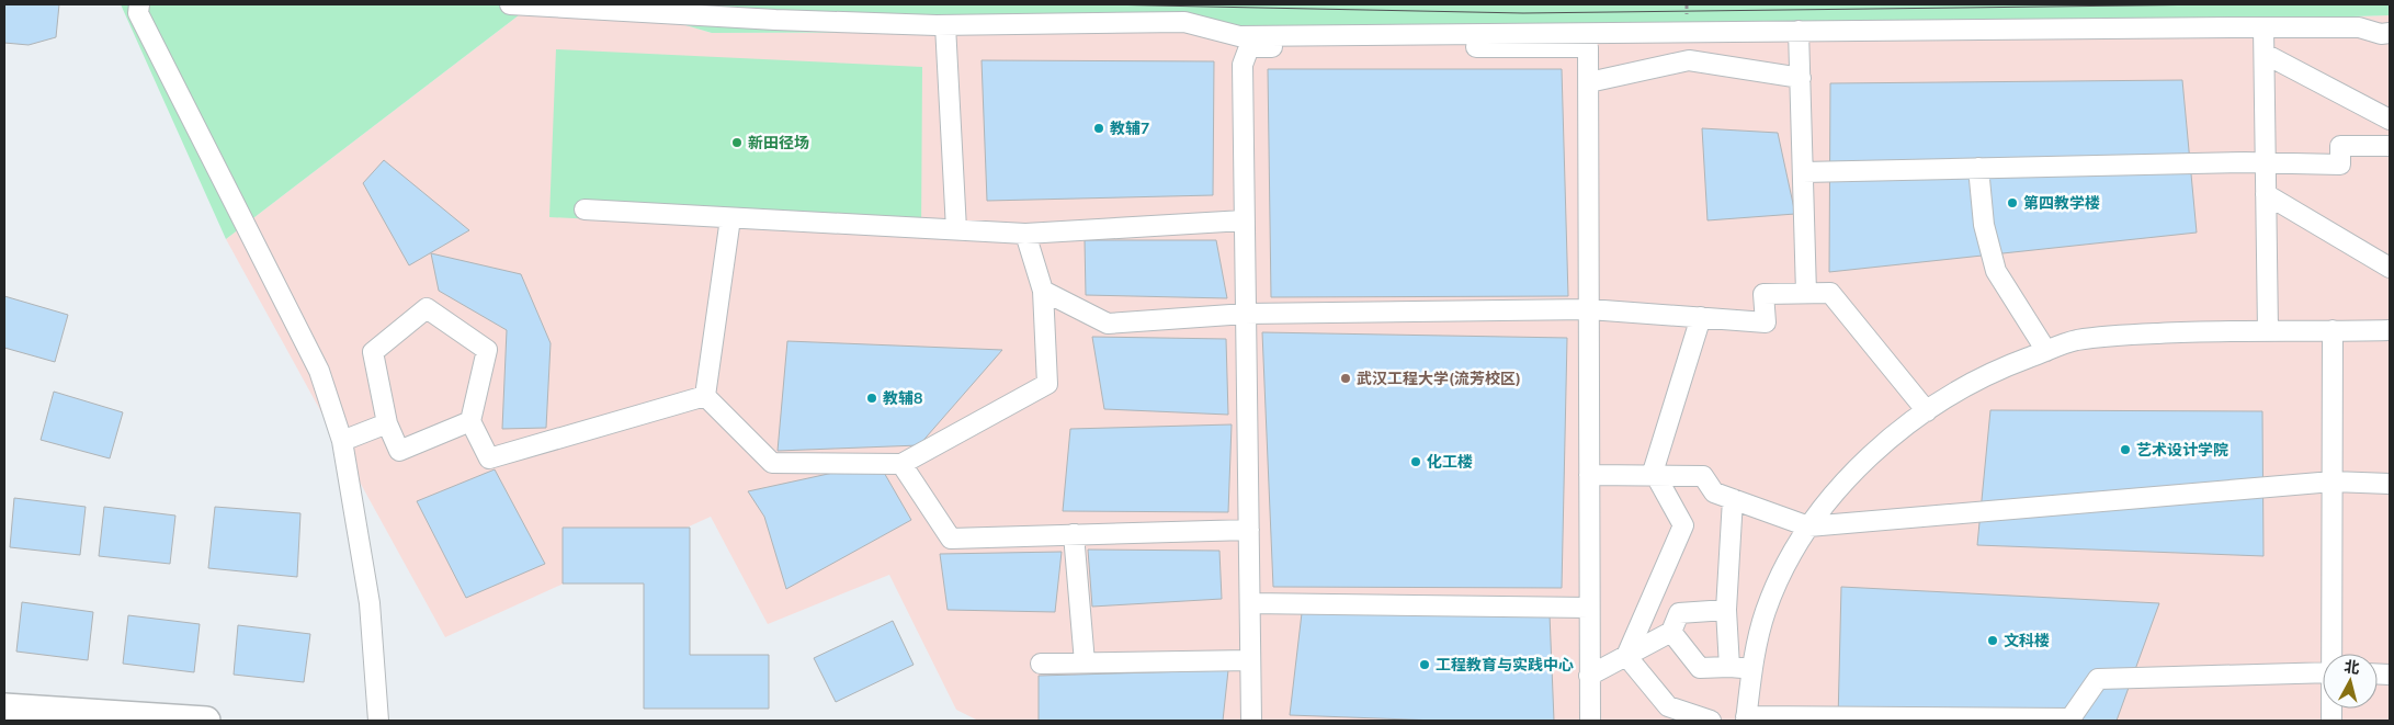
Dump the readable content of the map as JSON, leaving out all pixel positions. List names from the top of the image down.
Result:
{
  "places": [
    "教辅7",
    "新田径场",
    "第四教学楼",
    "武汉工程大学(流芳校区)",
    "教辅8",
    "艺术设计学院",
    "化工楼",
    "文科楼",
    "工程教育与实践中心"
  ],
  "north": "top"
}
